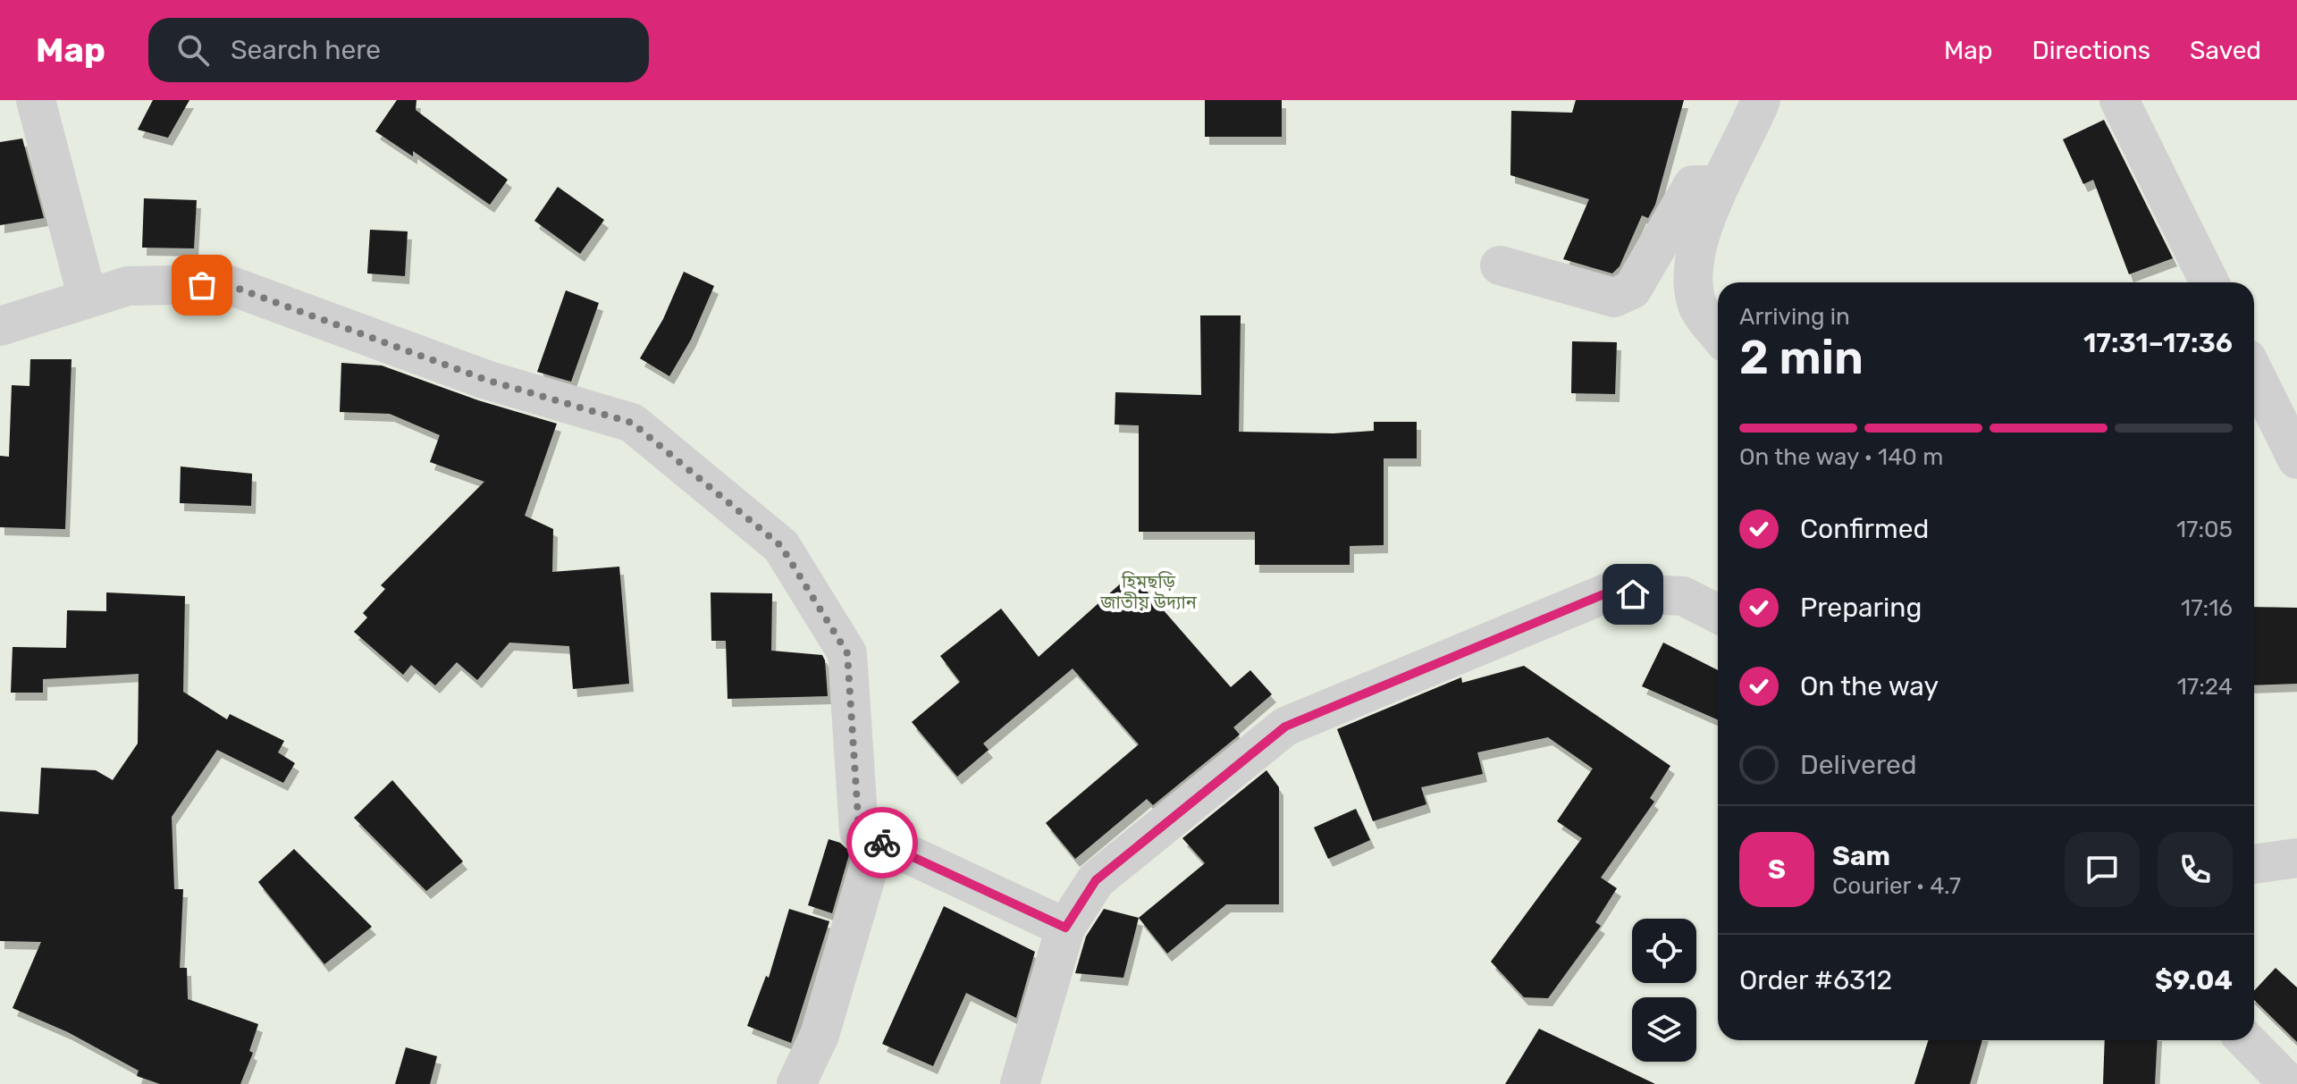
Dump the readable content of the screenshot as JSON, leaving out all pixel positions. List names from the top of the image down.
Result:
{
  "parks": ["হিমছড়ি জাতীয় উদ্যান"],
  "page": {
    "header": "Map",
    "search": "Search here",
    "nav": ["Map", "Directions", "Saved"],
    "heading": ["2 min", "Arriving in", "17:31–17:36"],
    "panel": [
      "Sam",
      "Courier · 4.7",
      "Order #6312",
      "$9.04"
    ],
    "bar": "On the way · 140 m",
    "list": [
      ["Confirmed", "17:05"],
      ["Preparing", "17:16"],
      ["On the way", "17:24"],
      "Delivered"
    ],
    "round": "S"
  }
}
